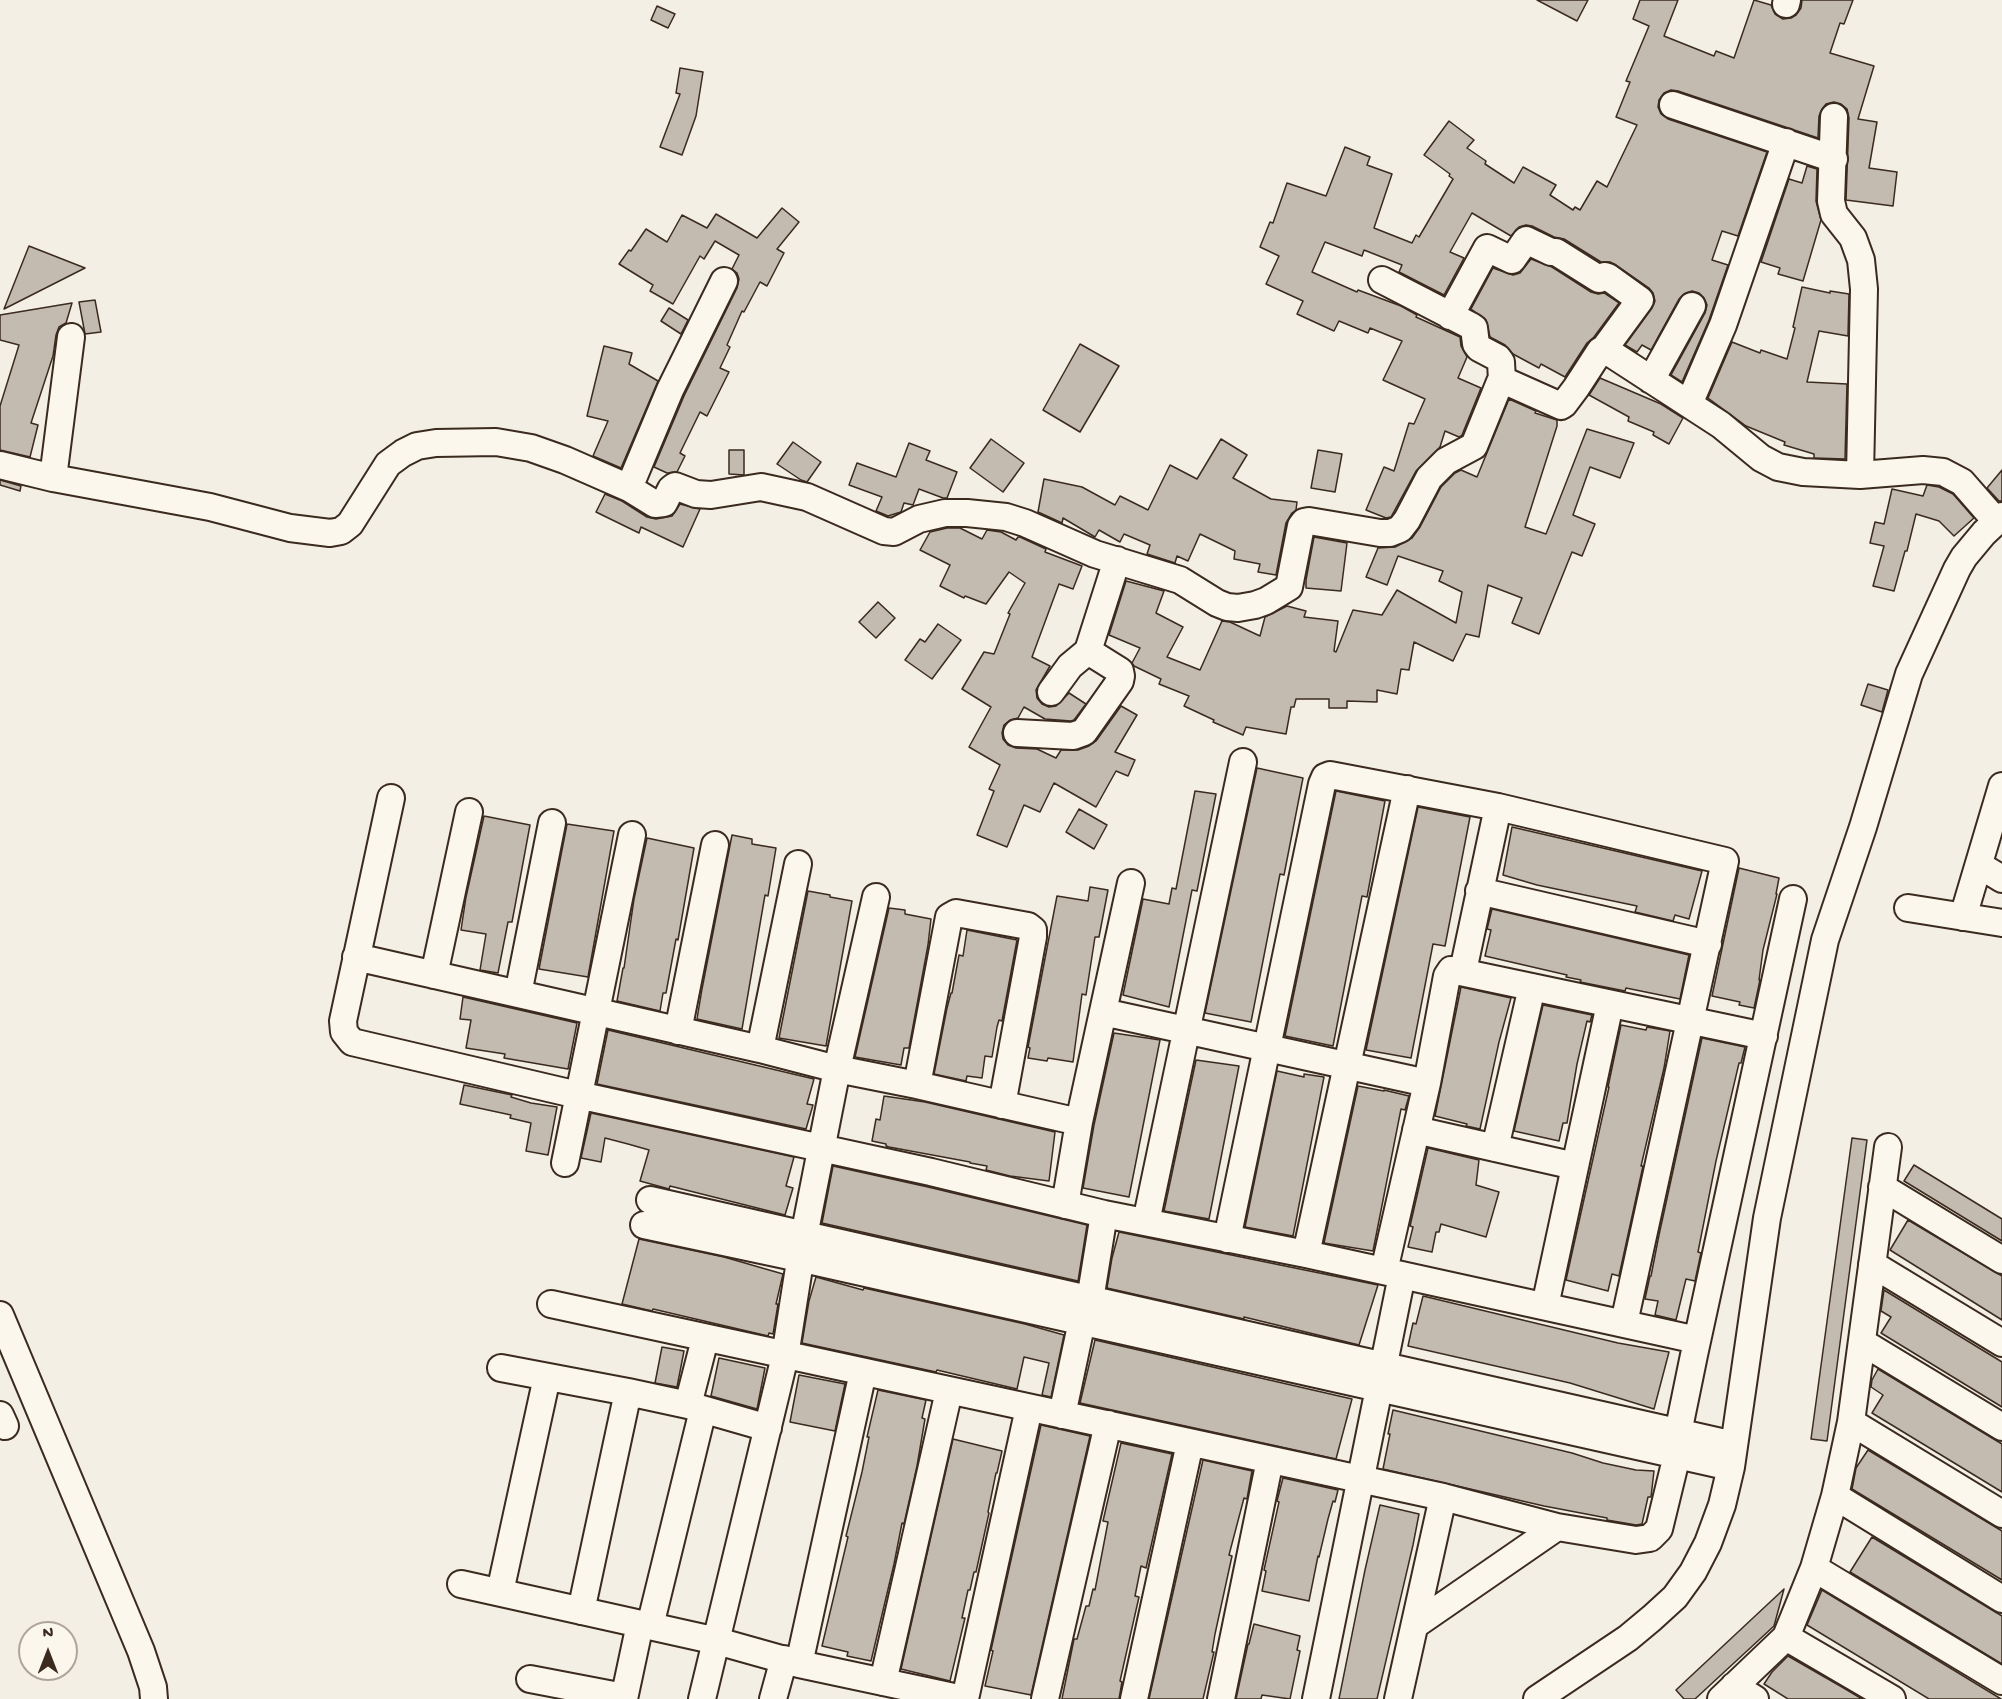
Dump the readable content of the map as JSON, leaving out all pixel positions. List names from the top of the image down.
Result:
{
  "north": "top"
}
